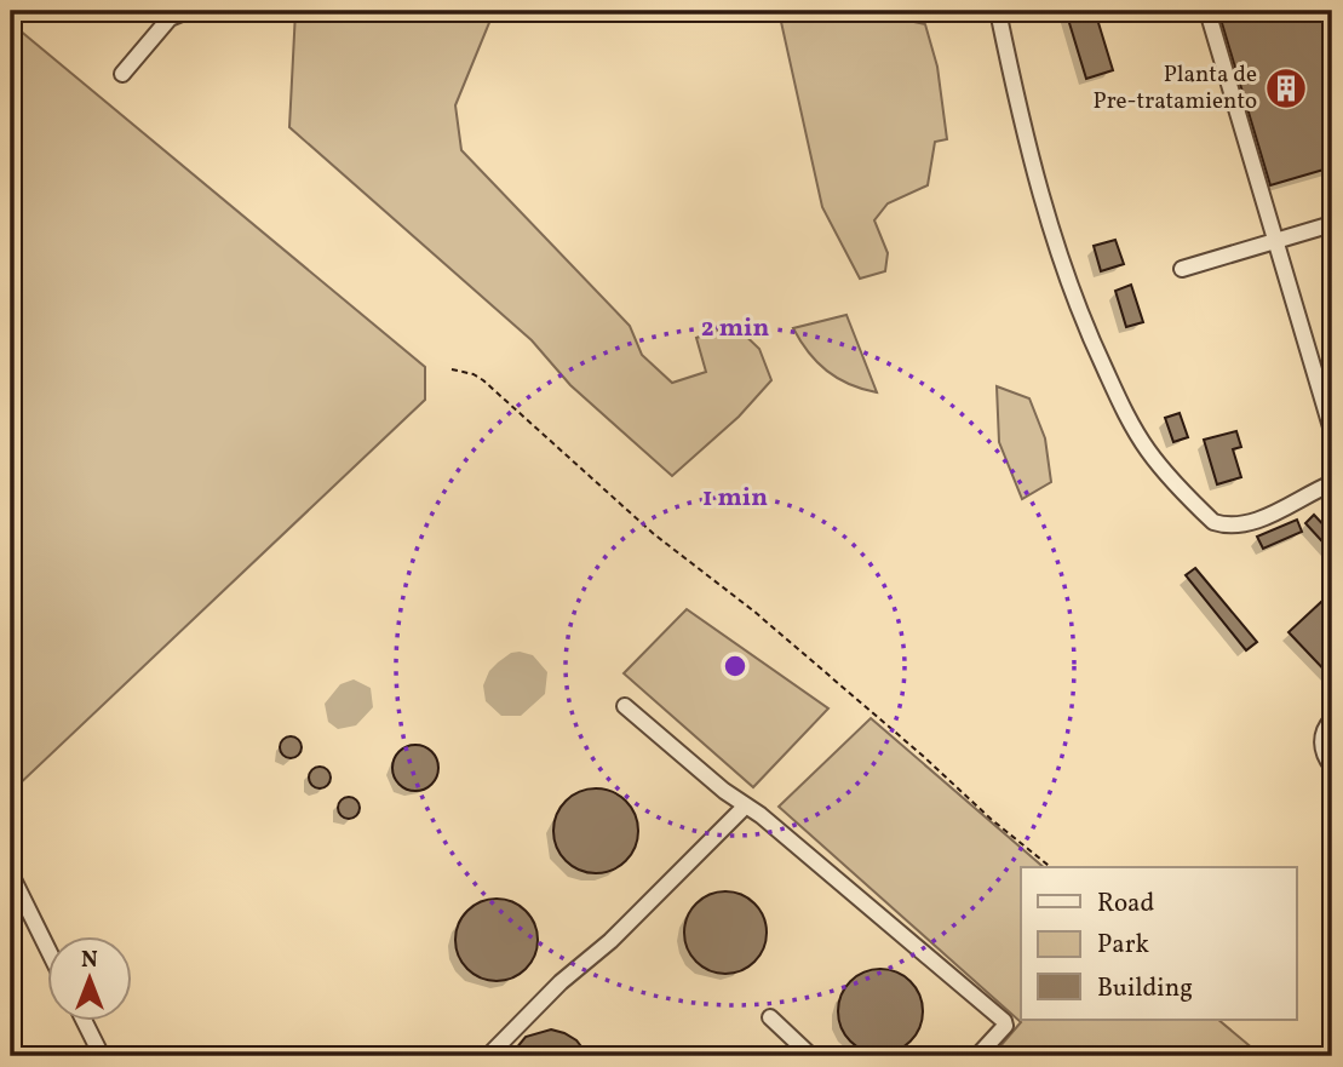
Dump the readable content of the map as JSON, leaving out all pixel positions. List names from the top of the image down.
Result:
{
  "places": {
    "building": ["Planta de Pre-tratamiento"]
  },
  "legend": ["Road", "Park", "Building"],
  "north": "top",
  "rings": ["2 min", "1 min"]
}
